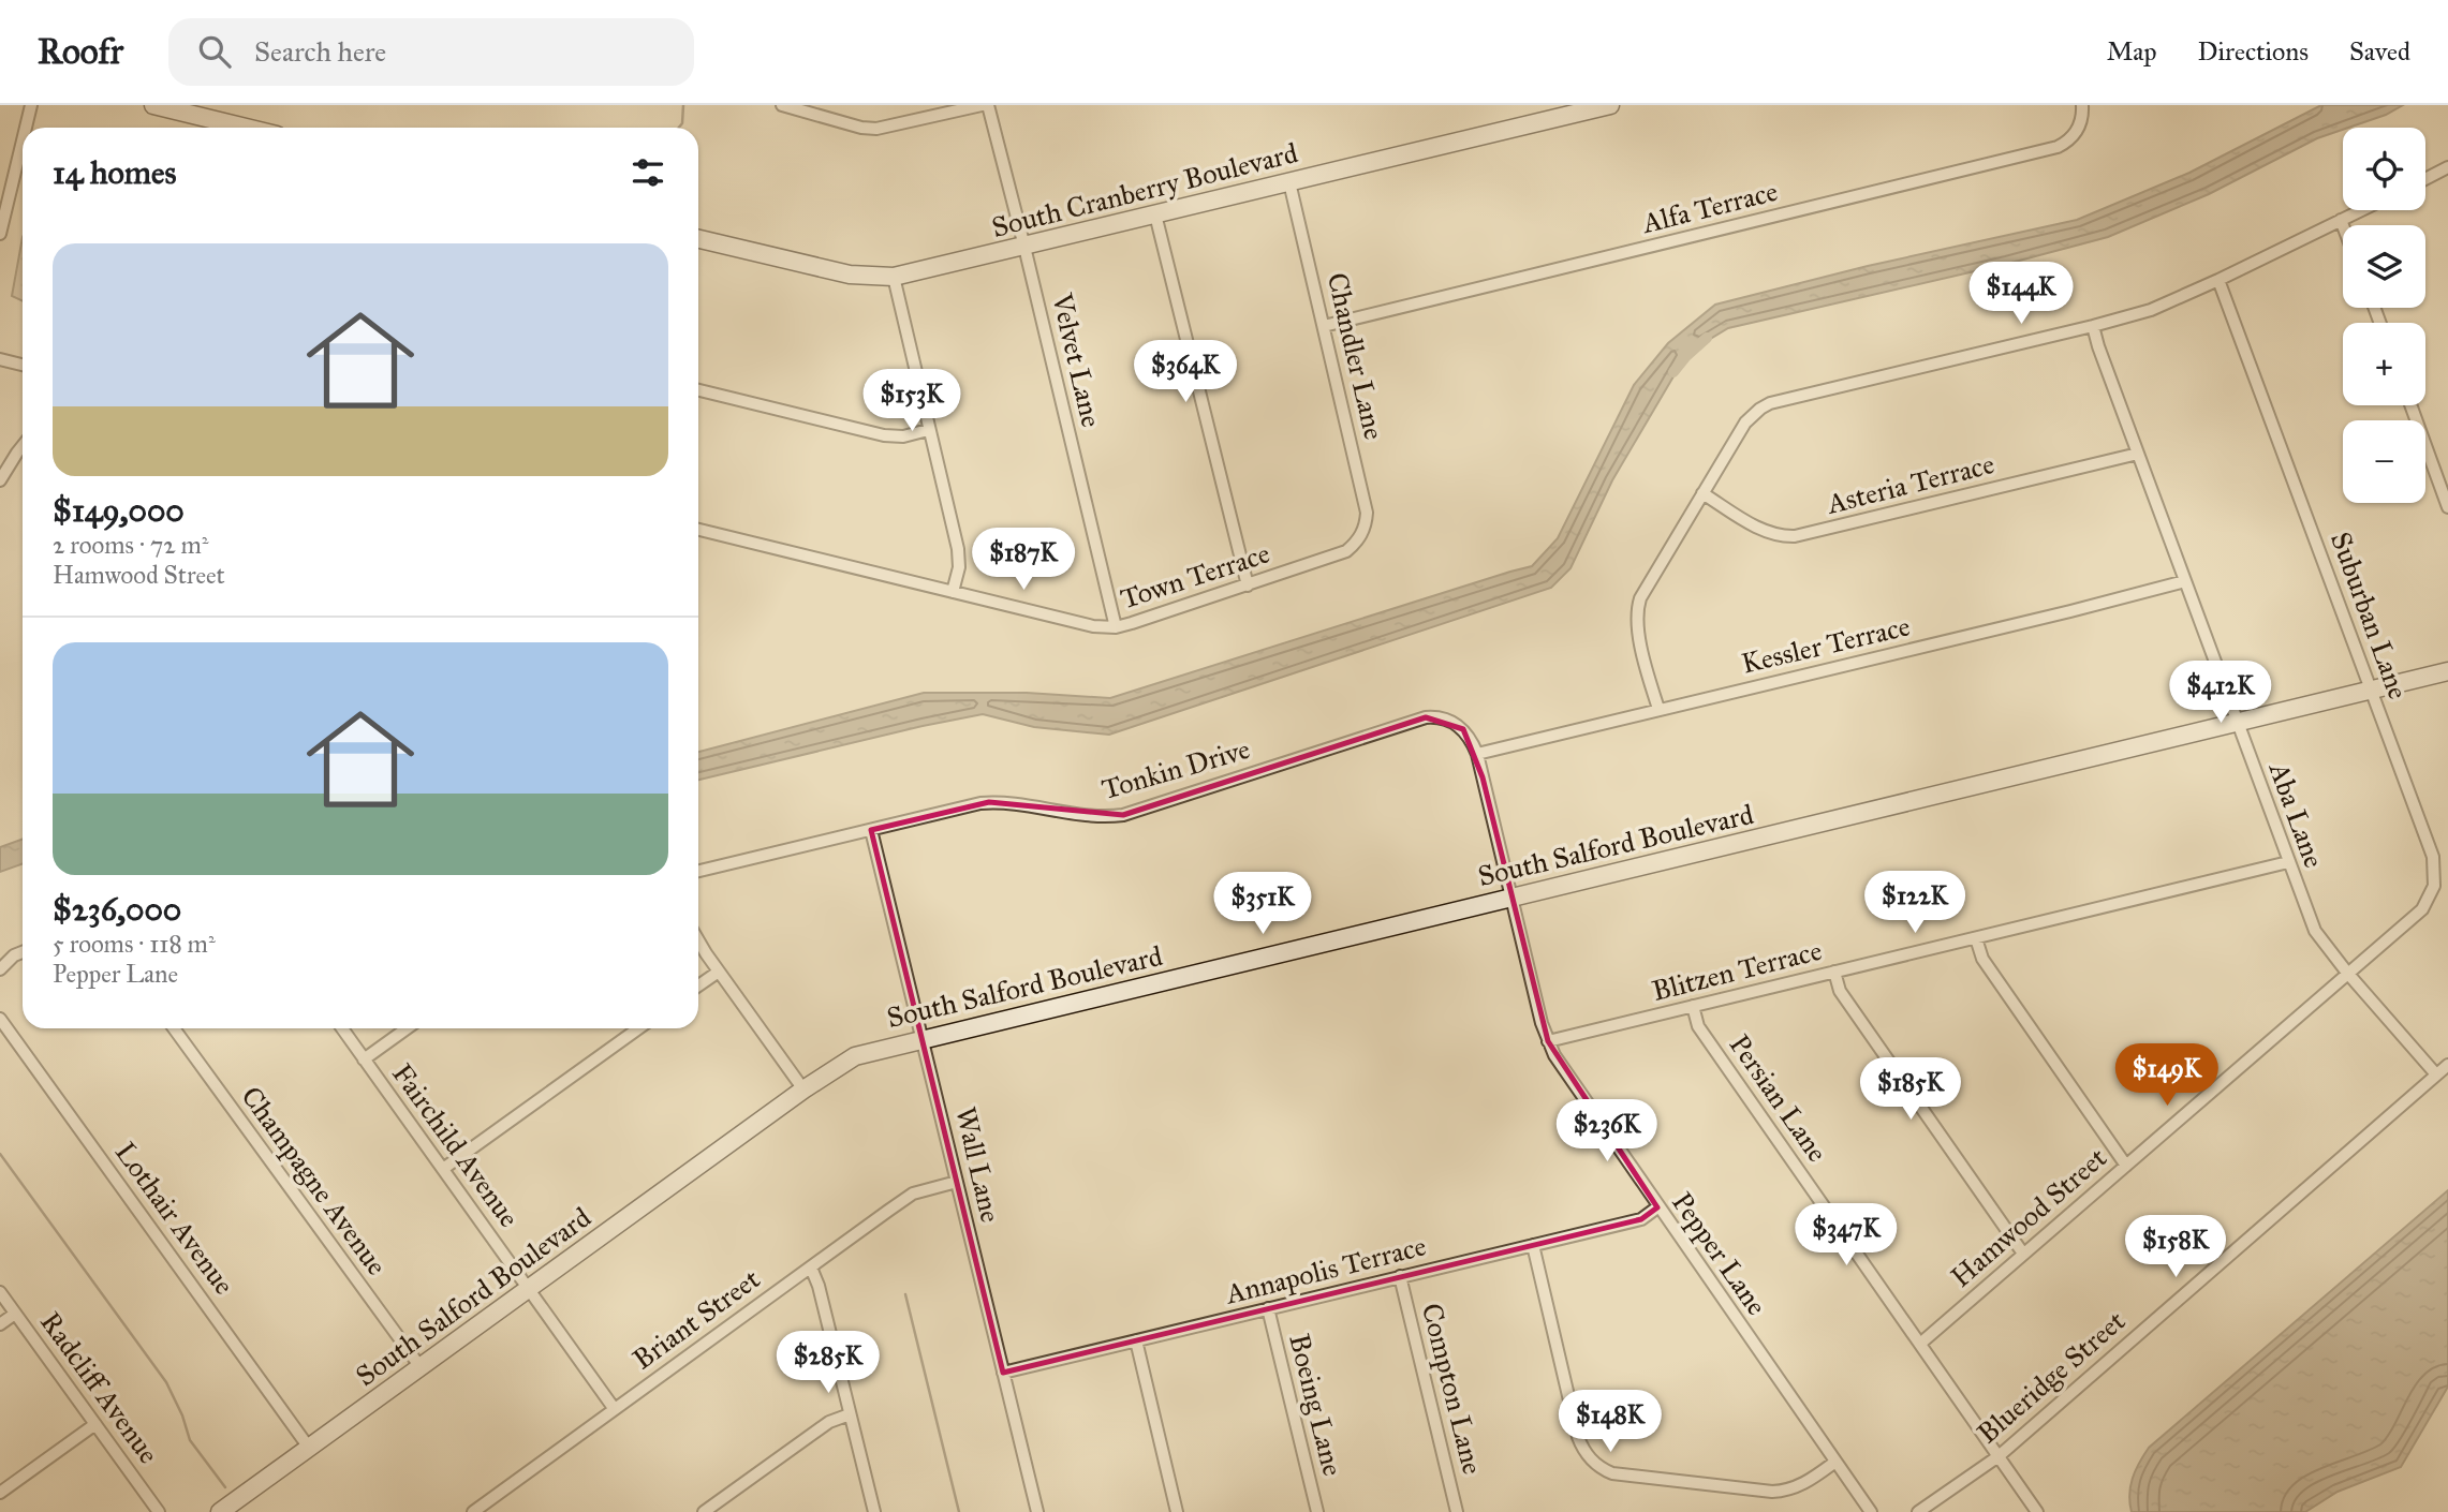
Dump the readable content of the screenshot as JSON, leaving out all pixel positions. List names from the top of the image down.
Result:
{
  "streets": {
    "street": [
      "South Cranberry Boulevard",
      "Alfa Terrace",
      "Chandler Lane",
      "Velvet Lane",
      "Asteria Terrace",
      "Town Terrace",
      "Suburban Lane",
      "Kessler Terrace",
      "Tonkin Drive",
      "Aba Lane",
      "South Salford Boulevard",
      "Blitzen Terrace",
      "Persian Lane",
      "Fairchild Avenue",
      "Wall Lane",
      "Champagne Avenue",
      "Hamwood Street",
      "Lothair Avenue",
      "Pepper Lane",
      "Annapolis Terrace",
      "Briant Street",
      "Blueridge Street",
      "Radcliff Avenue",
      "Compton Lane",
      "Boeing Lane"
    ]
  },
  "crossings": [
    ["South Cranberry Boulevard", "Chandler Lane"],
    ["South Cranberry Boulevard", "Velvet Lane"],
    ["Alfa Terrace", "Chandler Lane"],
    ["Chandler Lane", "Town Terrace"],
    ["Velvet Lane", "Town Terrace"],
    ["Asteria Terrace", "Aba Lane"],
    ["Suburban Lane", "South Salford Boulevard"],
    ["Suburban Lane", "Hamwood Street"],
    ["Kessler Terrace", "Tonkin Drive"],
    ["Kessler Terrace", "Aba Lane"],
    ["Kessler Terrace", "Pepper Lane"],
    ["Tonkin Drive", "Wall Lane"],
    ["Tonkin Drive", "Pepper Lane"],
    ["Aba Lane", "South Salford Boulevard"],
    ["Aba Lane", "Blitzen Terrace"],
    ["Aba Lane", "Hamwood Street"],
    ["Aba Lane", "Blueridge Street"],
    ["South Salford Boulevard", "Fairchild Avenue"],
    ["South Salford Boulevard", "Wall Lane"],
    ["South Salford Boulevard", "Champagne Avenue"],
    ["South Salford Boulevard", "Lothair Avenue"],
    ["South Salford Boulevard", "Pepper Lane"],
    ["Blitzen Terrace", "Persian Lane"],
    ["Blitzen Terrace", "Pepper Lane"],
    ["Persian Lane", "Hamwood Street"],
    ["Persian Lane", "Blueridge Street"],
    ["Fairchild Avenue", "Briant Street"],
    ["Wall Lane", "Annapolis Terrace"],
    ["Wall Lane", "Briant Street"],
    ["Pepper Lane", "Annapolis Terrace"],
    ["Annapolis Terrace", "Compton Lane"],
    ["Annapolis Terrace", "Boeing Lane"]
  ],
  "page": {
    "header": "Roofr",
    "search": "Search here",
    "nav": ["Map", "Directions", "Saved"],
    "map_buttons": ["+", "−"],
    "heading": "14 homes",
    "list": [
      {
        "name": "$149,000",
        "note": "2 rooms · 72 m² · Hamwood Street"
      },
      {
        "name": "$236,000",
        "note": "5 rooms · 118 m² · Pepper Lane"
      }
    ],
    "price": [
      "$144K",
      "$364K",
      "$153K",
      "$187K",
      "$412K",
      "$122K",
      "$351K",
      "$149K",
      "$185K",
      "$236K",
      "$347K",
      "$158K",
      "$285K",
      "$148K"
    ]
  }
}
